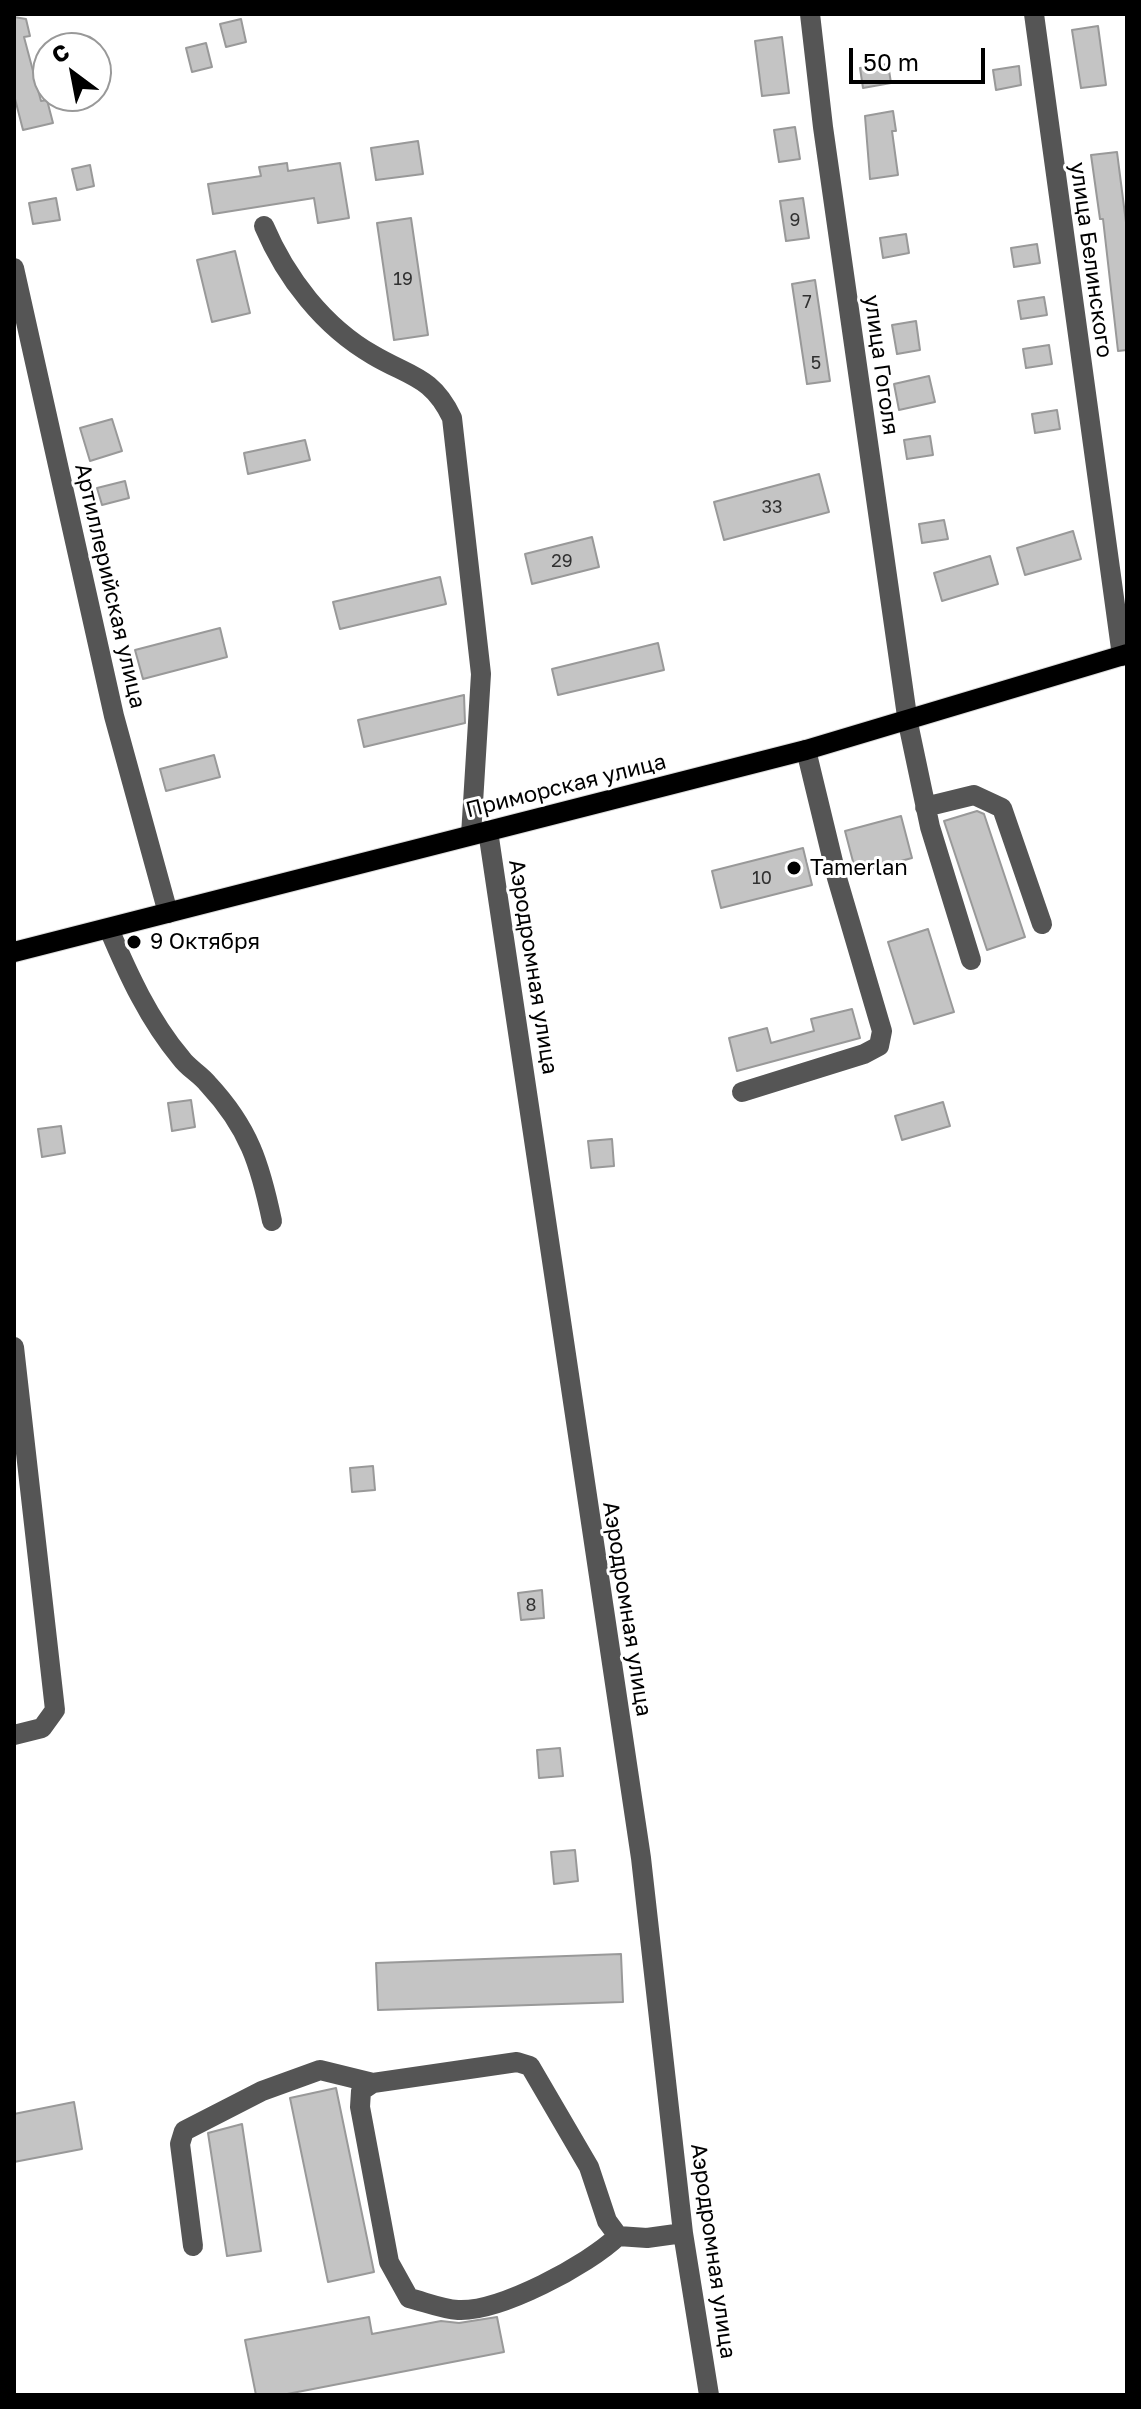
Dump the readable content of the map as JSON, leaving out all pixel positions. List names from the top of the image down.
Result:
{
  "streets": {
    "main road": ["Приморская улица"],
    "lane": [
      "улица Белинского",
      "улица Гоголя",
      "Артиллерийская улица",
      "Аэродромная улица"
    ]
  },
  "crossings": [
    ["улица Белинского", "Приморская улица"],
    ["улица Гоголя", "Приморская улица"],
    ["Артиллерийская улица", "Приморская улица"],
    ["Приморская улица", "Аэродромная улица"]
  ],
  "places": ["Tamerlan", "9 Октября"],
  "house_numbers": [
    "9",
    "19",
    "7",
    "5",
    "33",
    "29",
    "10",
    "8"
  ],
  "scale_bar": "50 m",
  "north": "top left"
}
